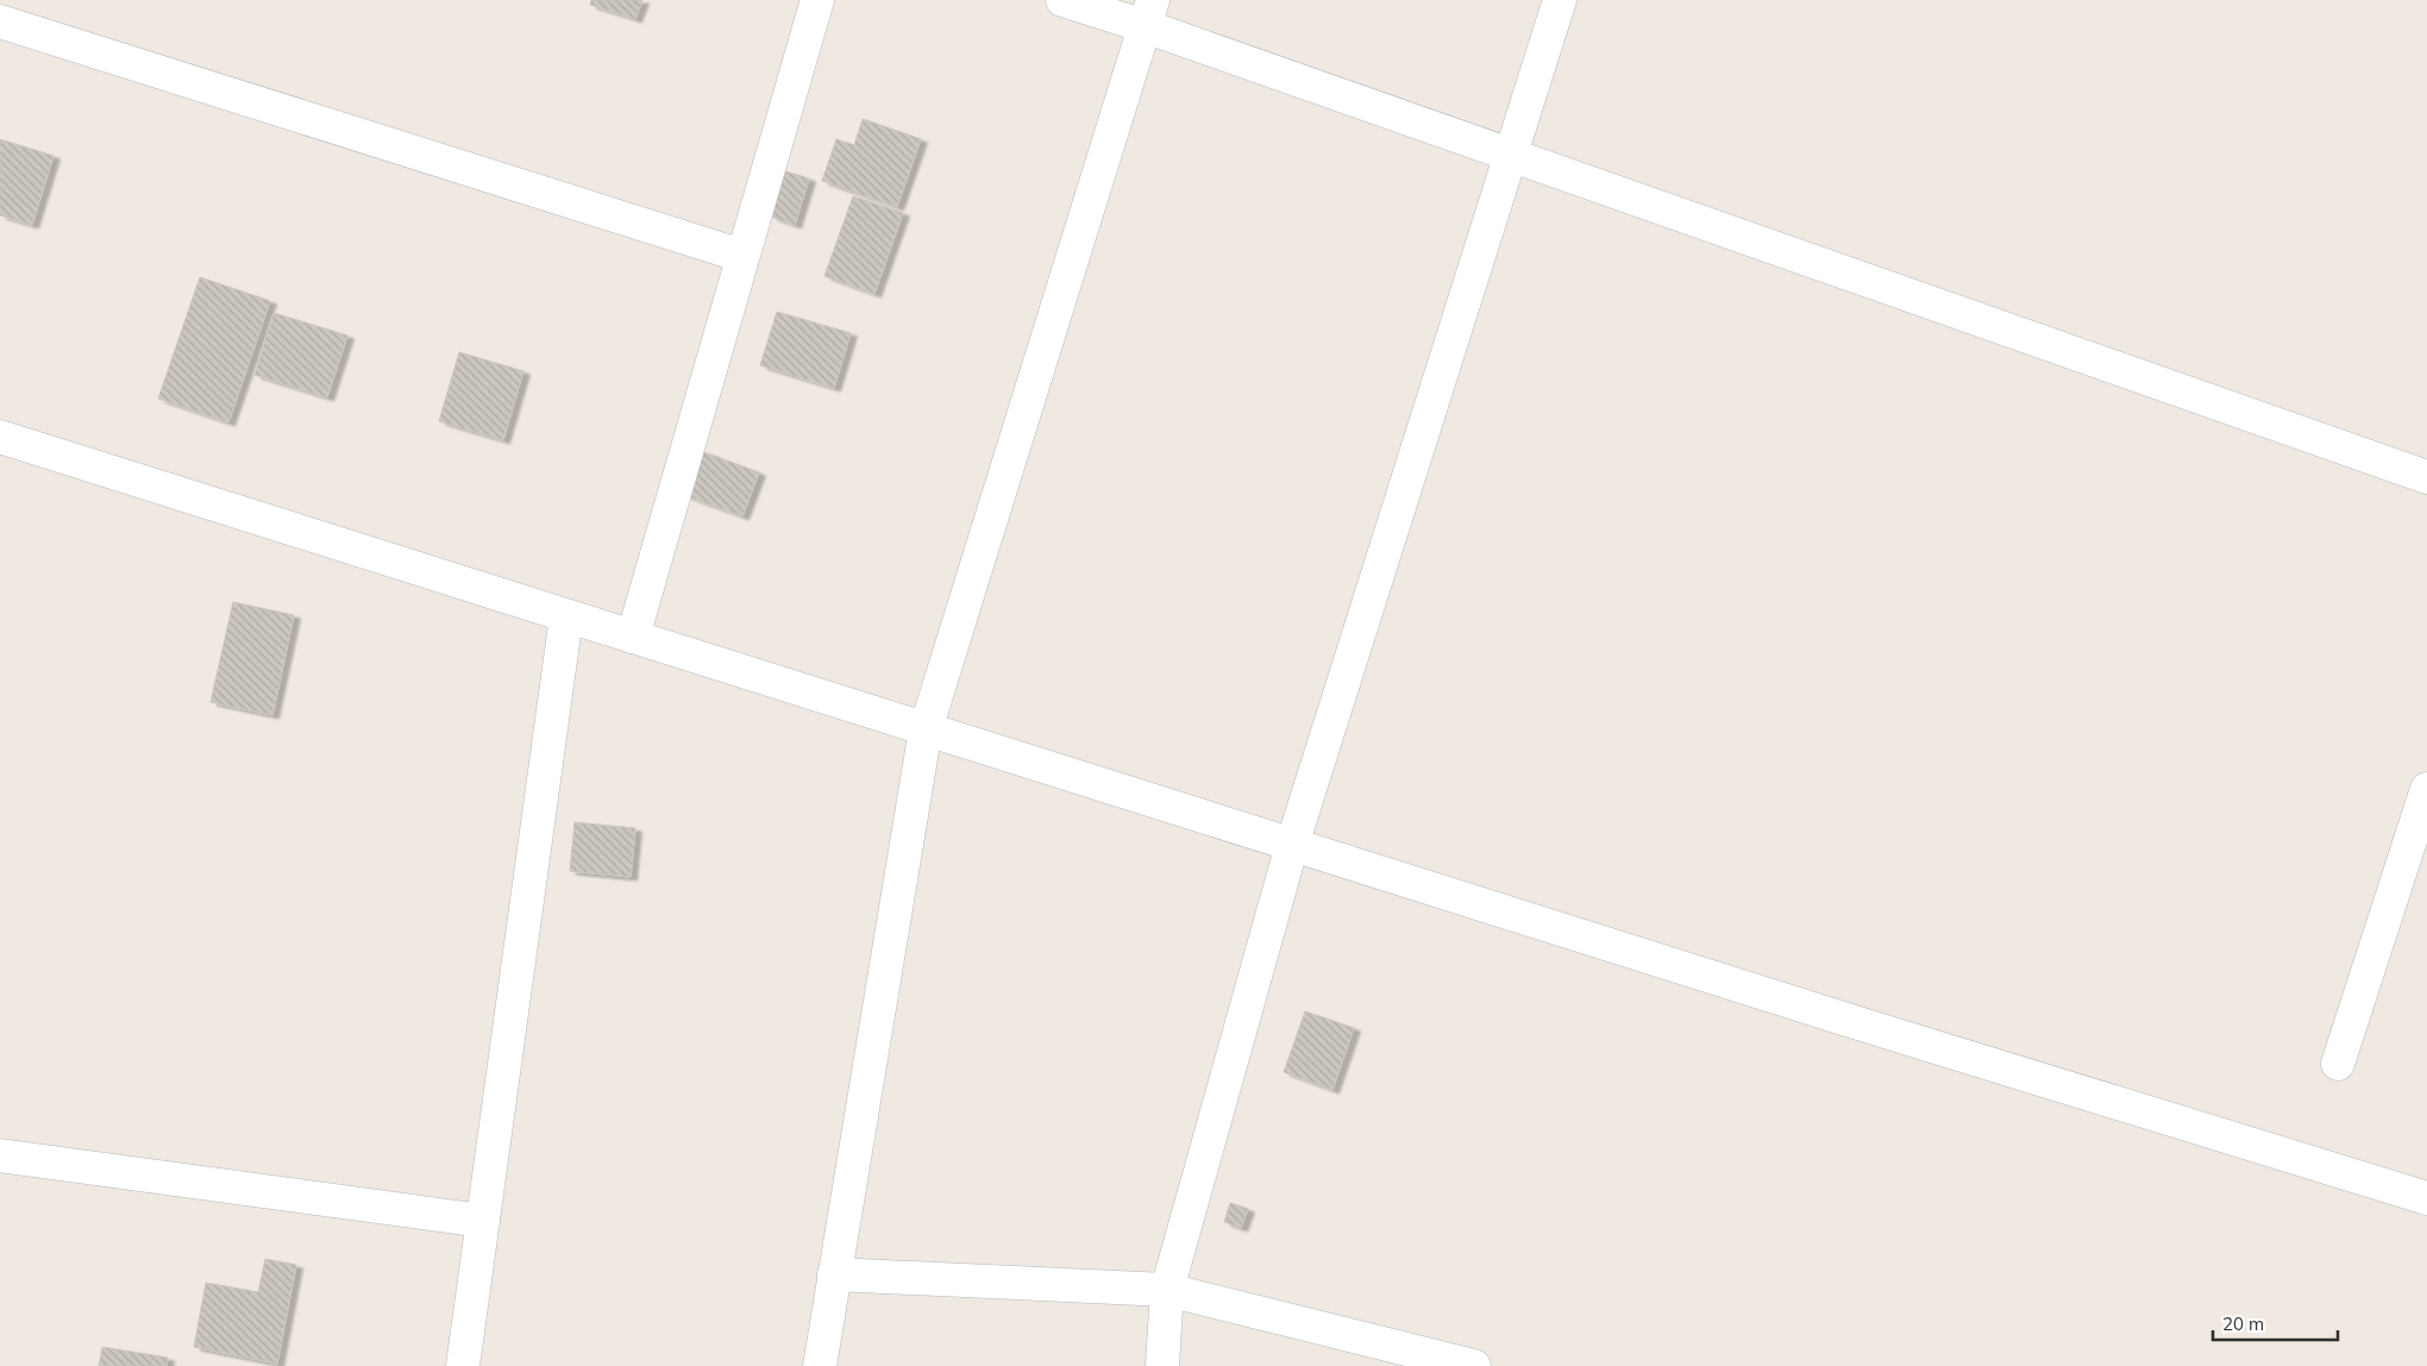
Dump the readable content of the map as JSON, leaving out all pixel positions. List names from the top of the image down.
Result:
{
  "scale_bar": "20 m"
}
